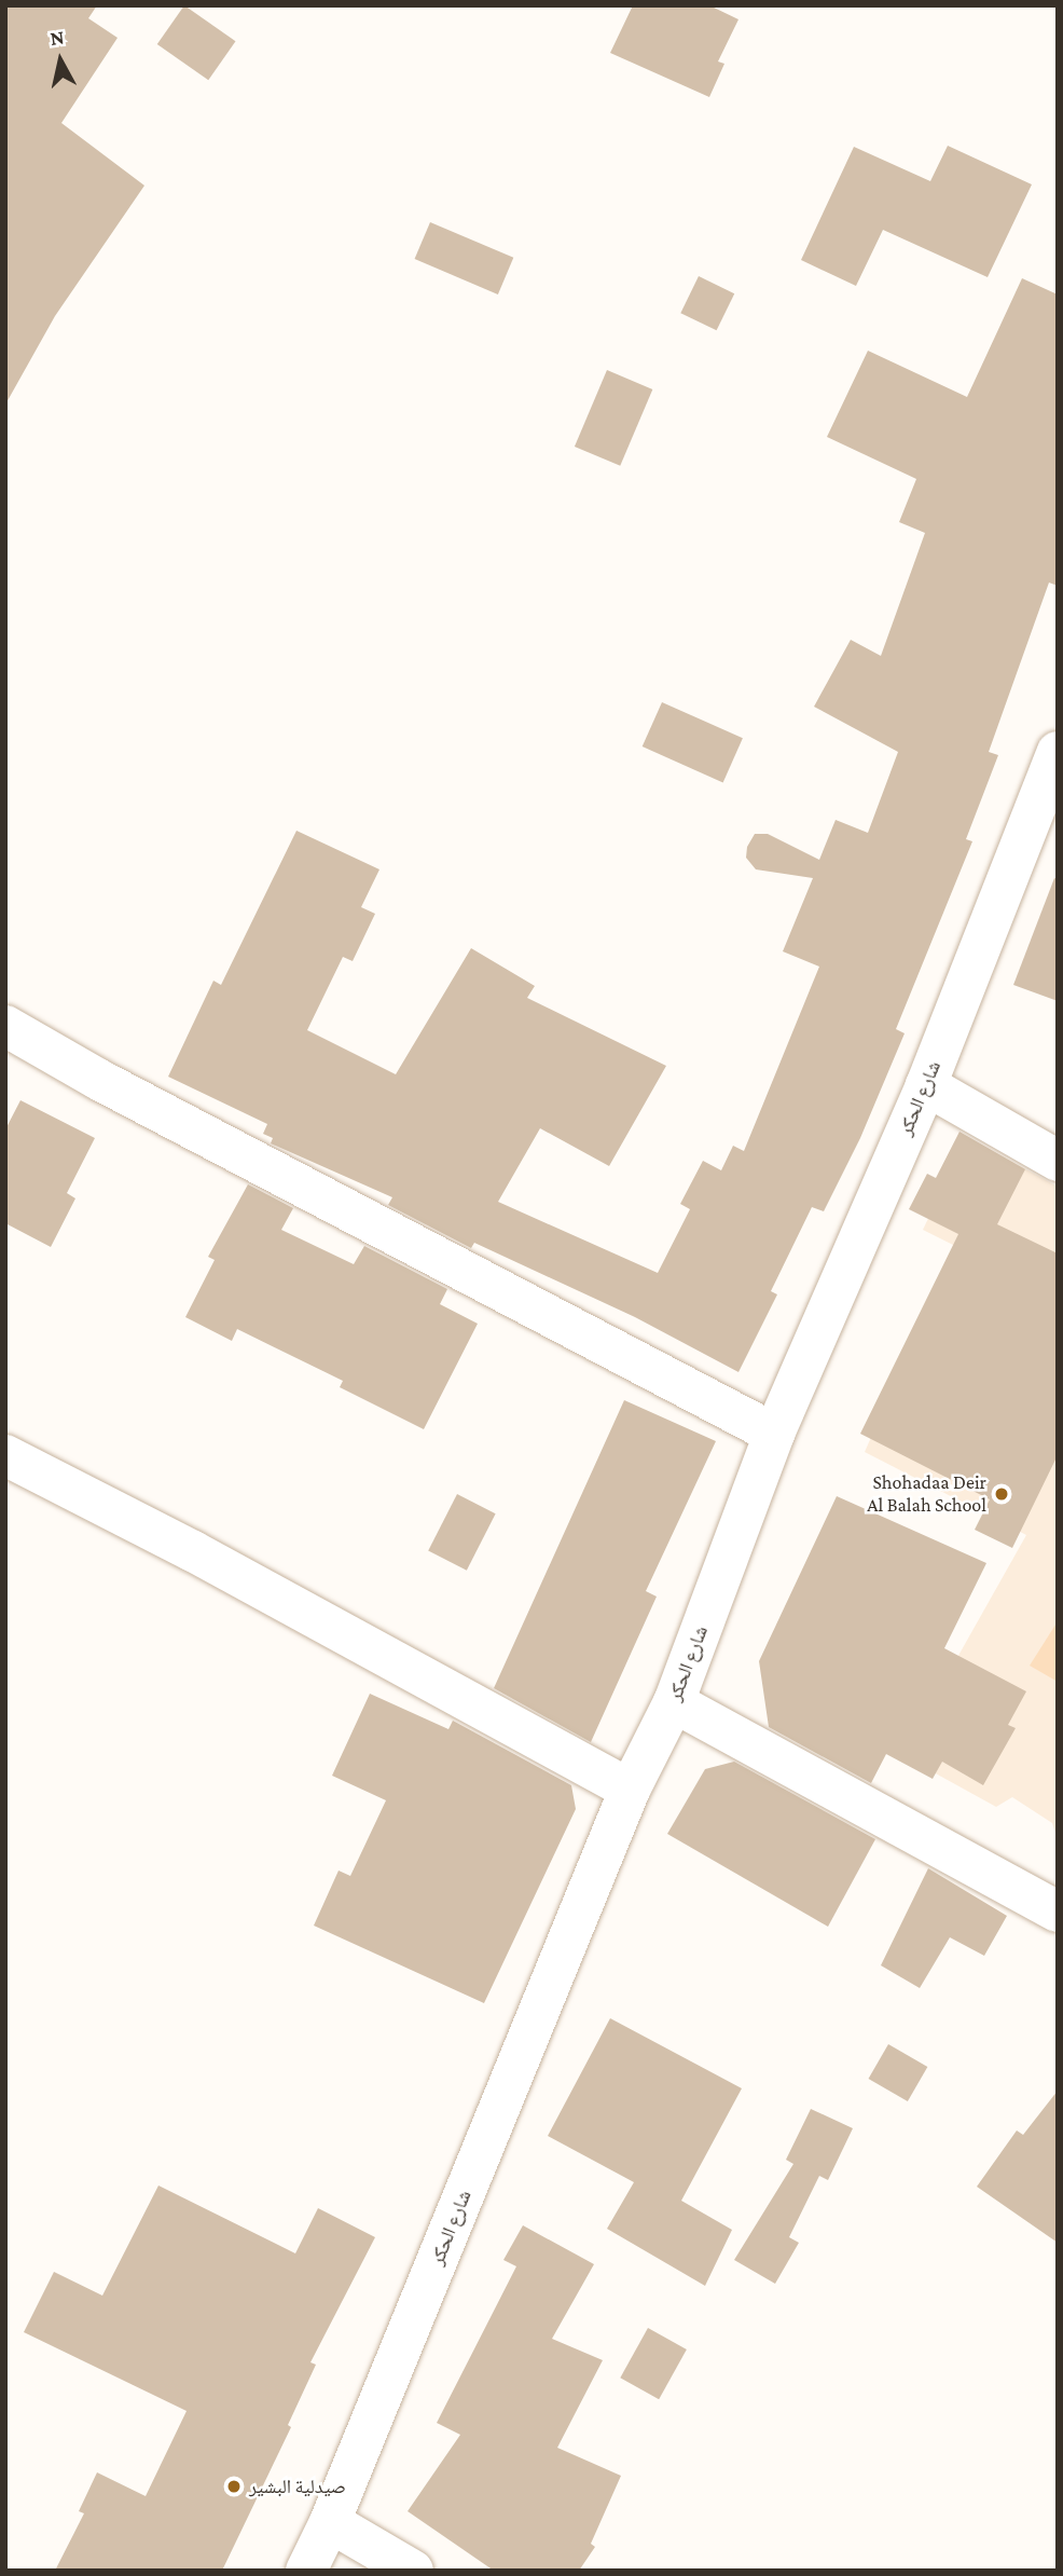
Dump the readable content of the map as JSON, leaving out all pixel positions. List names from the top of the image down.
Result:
{
  "streets": {
    "street": ["شارع الحكر"]
  },
  "places": ["Shohadaa Deir Al Balah School", "صيدلية البشير"],
  "north": "top"
}
